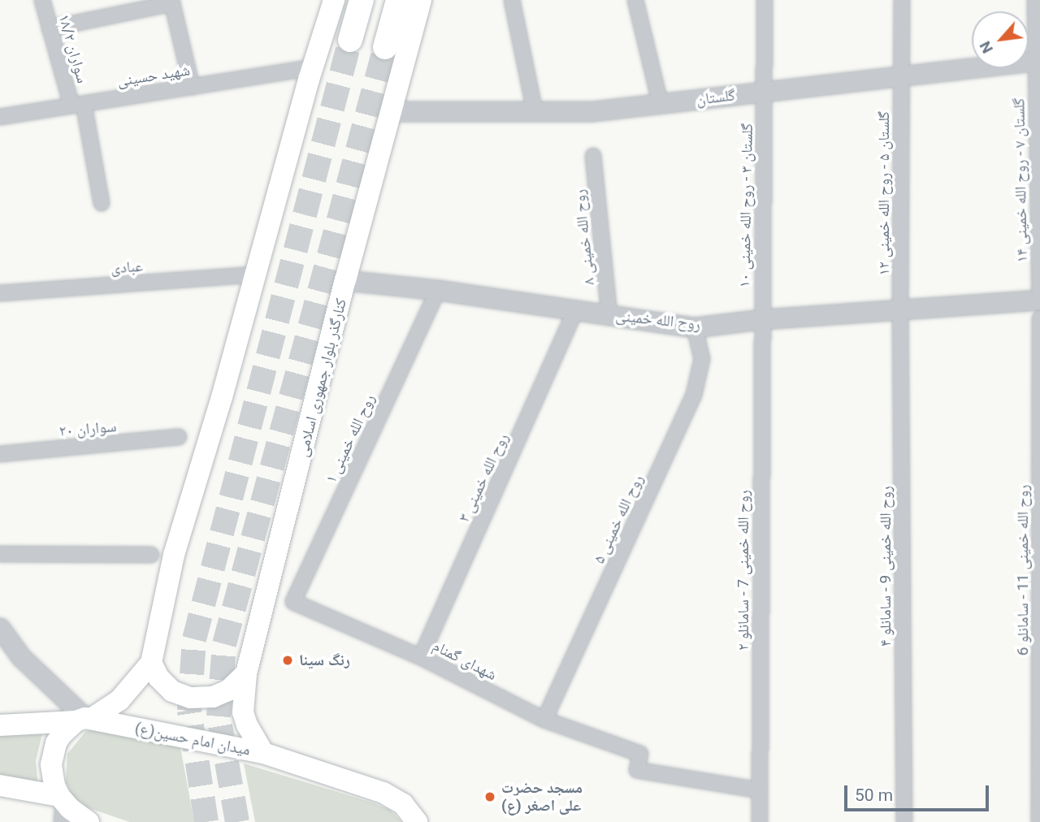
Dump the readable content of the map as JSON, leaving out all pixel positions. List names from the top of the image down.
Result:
{
  "streets": {
    "main road": ["کنارگذر بلوار جمهوری اسلامی", "میدان امام حسین(ع)"],
    "street": [
      "سواران ۱۸/۲",
      "شهید حسینی",
      "گلستان",
      "گلستان ۷ - روح الله خمینی ۱۴",
      "گلستان ۵ - روح الله خمینی ۱۲",
      "گلستان ۳ - روح الله خمینی ۱۰",
      "روح الله خمینی ۸",
      "عبادی",
      "روح الله خمینی",
      "سواران ۲۰",
      "روح الله خمینی ۱",
      "روح الله خمینی ۳",
      "روح الله خمینی ۵",
      "روح الله خمینی 9 - سامانلو ۴",
      "روح الله خمینی 7 - سامانلو ۲",
      "روح الله خمینی 11 - سامانلو 6",
      "شهدای گمنام"
    ]
  },
  "crossings": [
    ["سواران ۱۸/۲", "شهید حسینی"],
    ["گلستان", "گلستان ۷ - روح الله خمینی ۱۴"],
    ["گلستان", "گلستان ۵ - روح الله خمینی ۱۲"],
    ["گلستان", "گلستان ۳ - روح الله خمینی ۱۰"],
    ["گلستان", "کنارگذر بلوار جمهوری اسلامی"],
    ["گلستان ۷ - روح الله خمینی ۱۴", "روح الله خمینی"],
    ["گلستان ۵ - روح الله خمینی ۱۲", "روح الله خمینی"],
    ["گلستان ۵ - روح الله خمینی ۱۲", "روح الله خمینی 9 - سامانلو ۴"],
    ["گلستان ۳ - روح الله خمینی ۱۰", "روح الله خمینی"],
    ["گلستان ۳ - روح الله خمینی ۱۰", "روح الله خمینی 7 - سامانلو ۲"],
    ["روح الله خمینی ۸", "روح الله خمینی"],
    ["روح الله خمینی", "کنارگذر بلوار جمهوری اسلامی"],
    ["روح الله خمینی", "روح الله خمینی ۱"],
    ["روح الله خمینی", "روح الله خمینی ۳"],
    ["روح الله خمینی", "روح الله خمینی ۵"],
    ["روح الله خمینی", "روح الله خمینی 9 - سامانلو ۴"],
    ["روح الله خمینی", "روح الله خمینی 7 - سامانلو ۲"],
    ["کنارگذر بلوار جمهوری اسلامی", "میدان امام حسین(ع)"],
    ["روح الله خمینی ۱", "شهدای گمنام"],
    ["روح الله خمینی ۳", "شهدای گمنام"],
    ["روح الله خمینی ۵", "شهدای گمنام"],
    ["روح الله خمینی 7 - سامانلو ۲", "شهدای گمنام"]
  ],
  "places": ["رنگ سینا", "مسجد حضرت علی اصغر (ع)"],
  "scale_bar": "50 m",
  "north": "bottom left"
}
